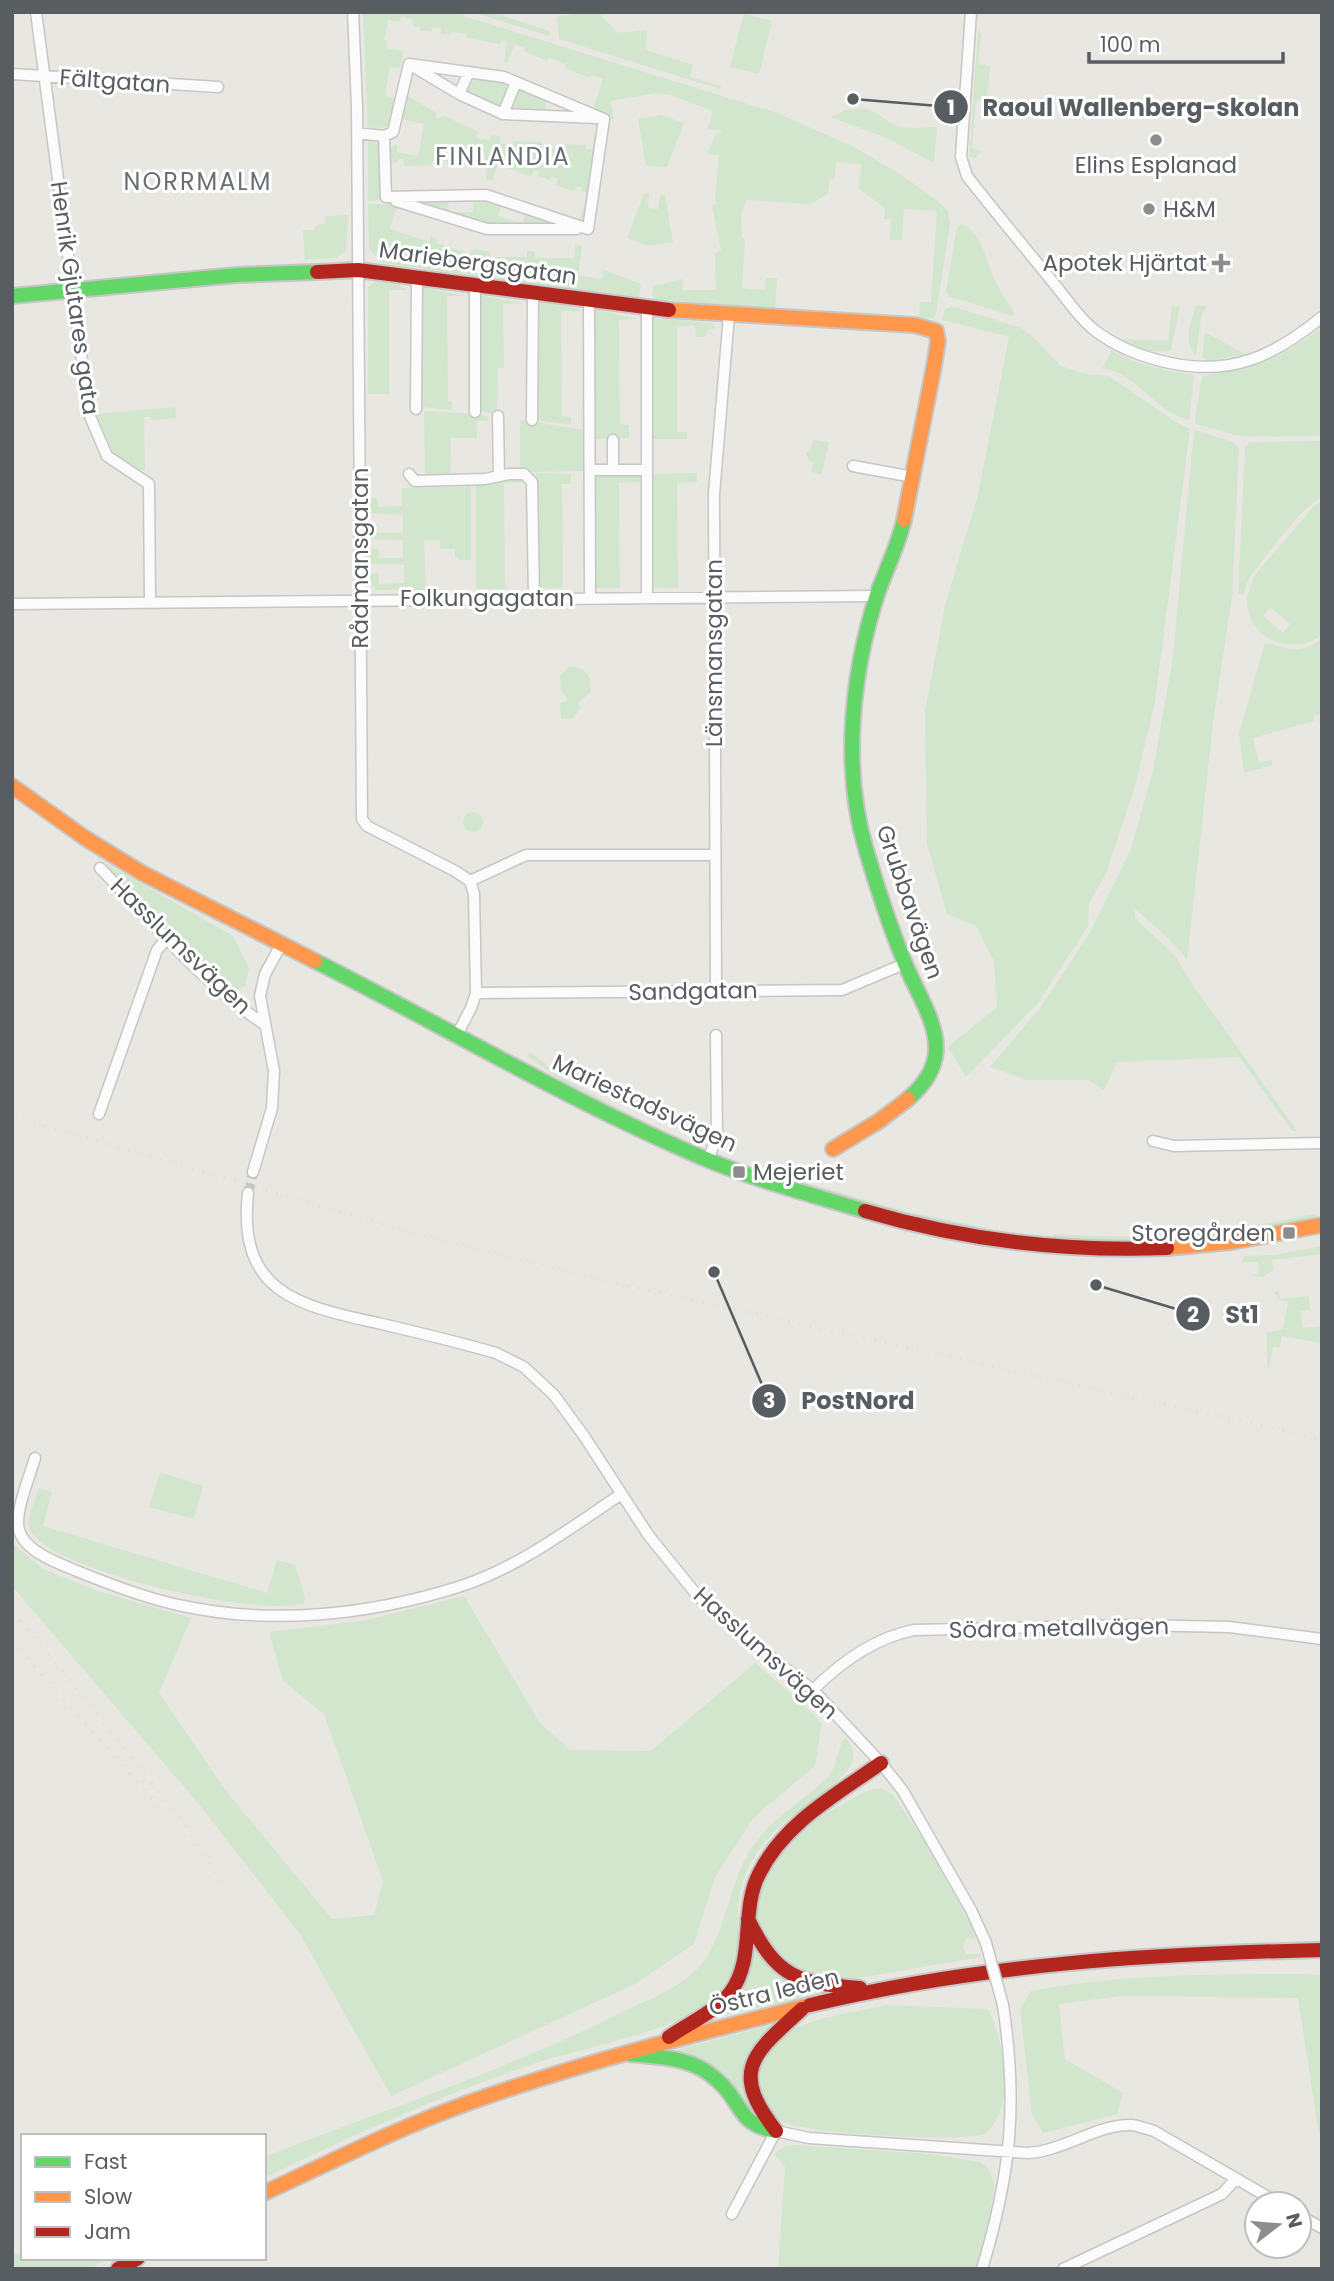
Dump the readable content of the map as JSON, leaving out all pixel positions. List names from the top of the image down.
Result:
{
  "streets": {
    "main road": [
      "Mariebergsgatan",
      "Grubbavägen",
      "Mariestadsvägen",
      "Östra leden"
    ],
    "street": [
      "Fältgatan",
      "Henrik Gjutares gata",
      "Rådmansgatan",
      "Folkungagatan",
      "Länsmansgatan",
      "Hasslumsvägen",
      "Sandgatan",
      "Södra metallvägen"
    ]
  },
  "crossings": [
    ["Fältgatan", "Henrik Gjutares gata"],
    ["Mariebergsgatan", "Henrik Gjutares gata"],
    ["Mariebergsgatan", "Rådmansgatan"],
    ["Mariebergsgatan", "Länsmansgatan"],
    ["Mariebergsgatan", "Grubbavägen"],
    ["Henrik Gjutares gata", "Folkungagatan"],
    ["Rådmansgatan", "Folkungagatan"],
    ["Folkungagatan", "Länsmansgatan"],
    ["Folkungagatan", "Grubbavägen"],
    ["Länsmansgatan", "Sandgatan"],
    ["Grubbavägen", "Sandgatan"],
    ["Hasslumsvägen", "Mariestadsvägen"],
    ["Hasslumsvägen", "Södra metallvägen"]
  ],
  "districts": ["FINLANDIA", "NORRMALM"],
  "places": {
    "other": [
      "Raoul Wallenberg-skolan",
      "Elins Esplanad",
      "H&M",
      "PostNord",
      "St1"
    ],
    "health": ["Apotek Hjärtat"],
    "transit": ["Mejeriet", "Storegården"]
  },
  "legend": ["Fast", "Slow", "Jam"],
  "scale_bar": "100 m",
  "north": "right"
}
